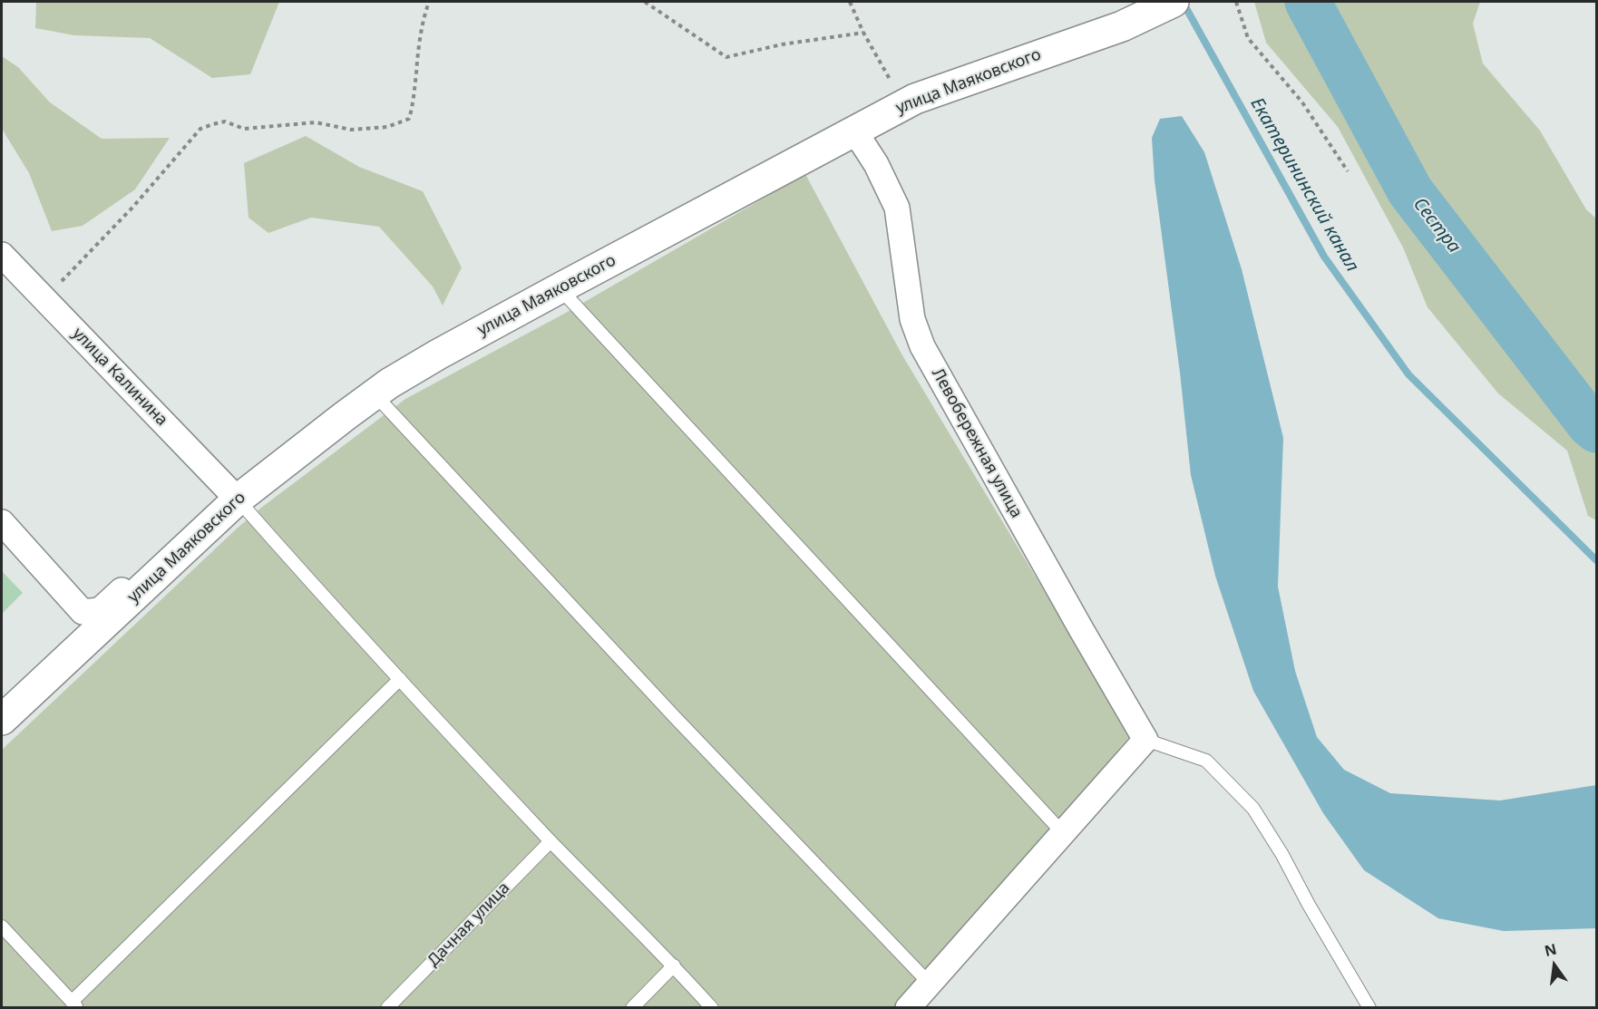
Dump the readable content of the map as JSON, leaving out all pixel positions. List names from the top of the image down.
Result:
{
  "streets": {
    "street": ["улица Маяковского", "улица Калинина", "Левобережная улица"],
    "lane": ["Дачная улица"]
  },
  "crossings": [
    ["улица Маяковского", "улица Калинина"],
    ["улица Маяковского", "Левобережная улица"]
  ],
  "water": ["Екатерининский канал", "Сестра"],
  "north": "top"
}
